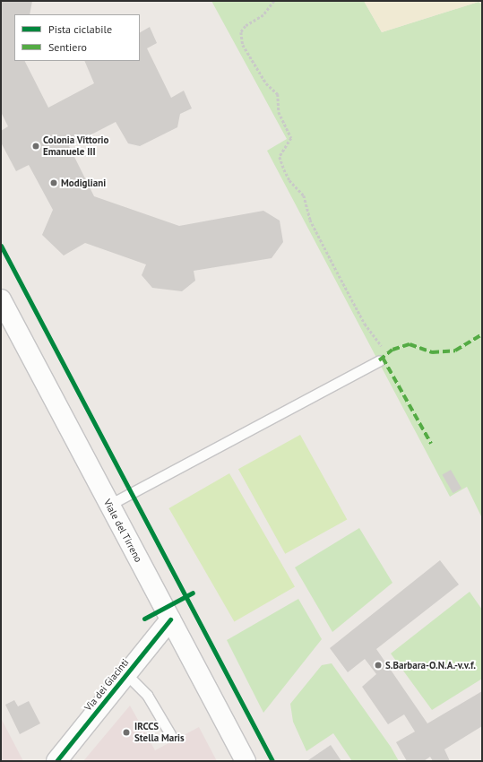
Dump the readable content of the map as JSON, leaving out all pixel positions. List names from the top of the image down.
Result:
{
  "streets": {
    "main road": ["Viale del Tirreno", "Via dei Giacinti"]
  },
  "crossings": [
    ["Viale del Tirreno", "Via dei Giacinti"]
  ],
  "places": [
    "Colonia Vittorio Emanuele III",
    "Modigliani",
    "S.Barbara-O.N.A.-v.v.f.",
    "IRCCS Stella Maris"
  ],
  "legend": ["Pista ciclabile", "Sentiero"]
}
